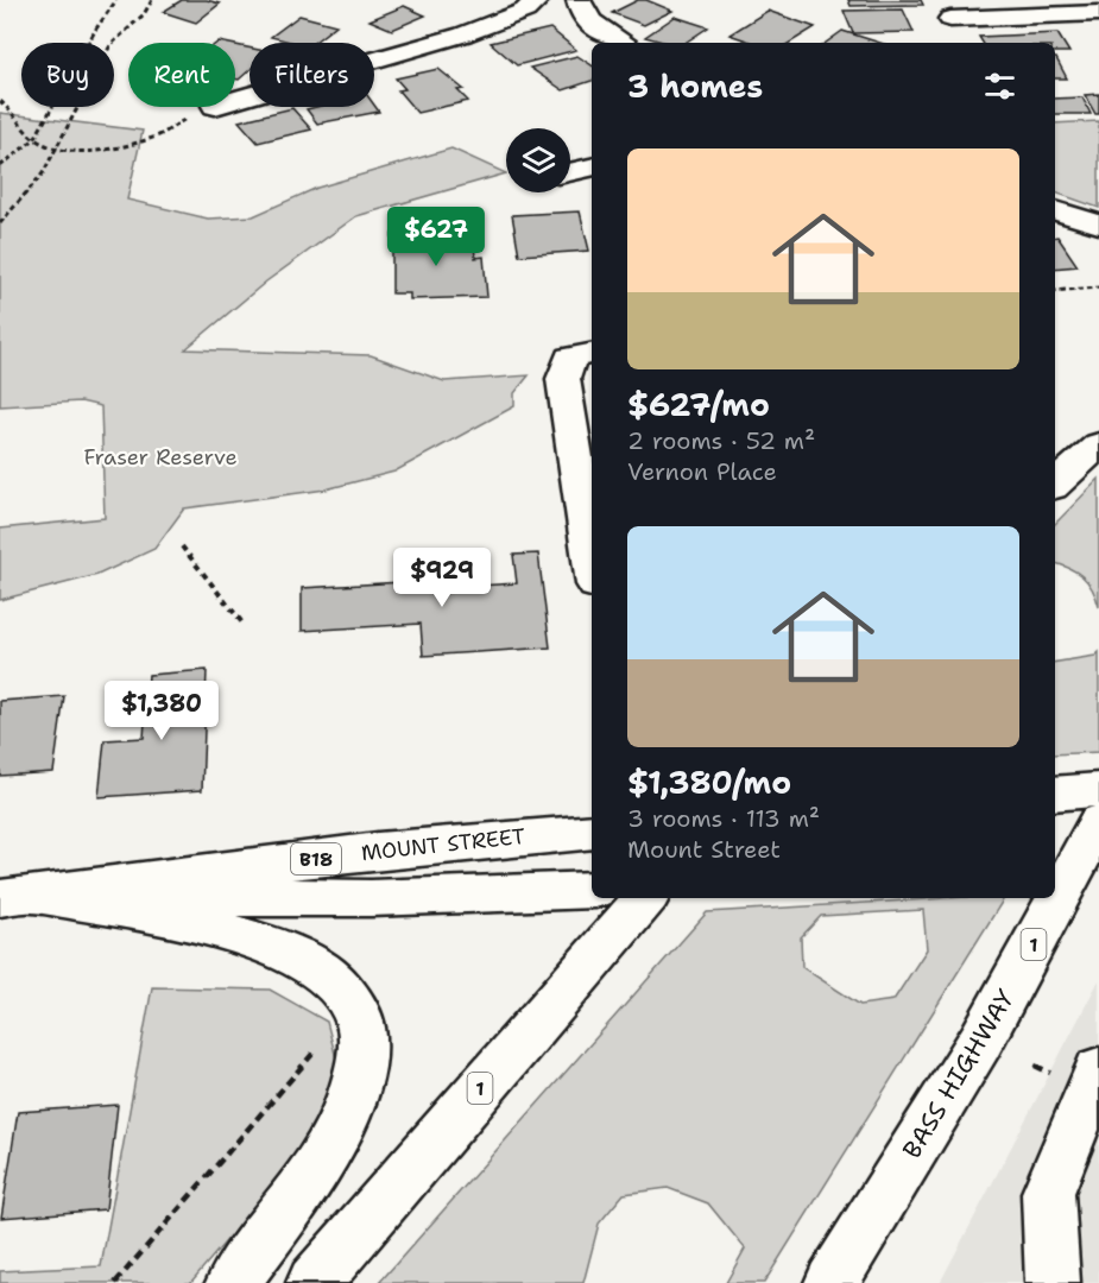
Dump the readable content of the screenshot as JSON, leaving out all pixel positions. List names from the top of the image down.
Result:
{
  "streets": {
    "main road": [
      "MOUNT STREET",
      "B18",
      "1",
      "BASS HIGHWAY"
    ]
  },
  "parks": ["Fraser Reserve"],
  "page": {
    "chip": ["Buy", "Rent", "Filters"],
    "heading": "3 homes",
    "list": [
      {
        "name": "$627/mo",
        "note": "2 rooms · 52 m² · Vernon Place"
      },
      {
        "name": "$1,380/mo",
        "note": "3 rooms · 113 m² · Mount Street"
      }
    ],
    "price": ["$627", "$929", "$1,380"]
  }
}
